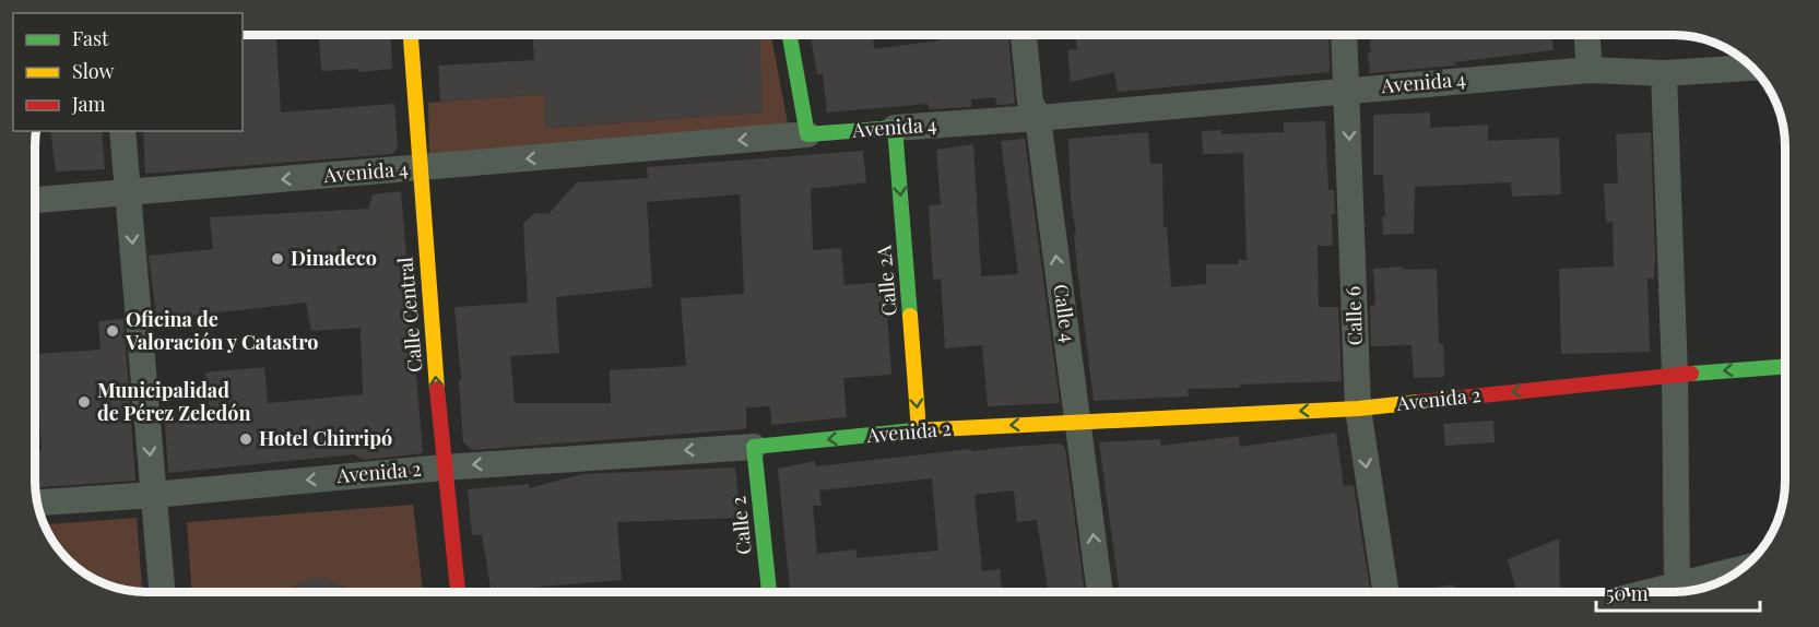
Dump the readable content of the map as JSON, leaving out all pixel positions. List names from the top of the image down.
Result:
{
  "streets": {
    "main road": [
      "Avenida 4",
      "Calle 2A",
      "Calle Central",
      "Avenida 2",
      "Calle 2"
    ],
    "street": ["Calle 4", "Calle 6"]
  },
  "crossings": [
    ["Avenida 4", "Calle 2A"],
    ["Avenida 4", "Calle 4"],
    ["Avenida 4", "Calle Central"],
    ["Avenida 4", "Calle 6"],
    ["Calle 2A", "Avenida 2"],
    ["Calle 4", "Avenida 2"],
    ["Calle Central", "Avenida 2"],
    ["Calle 6", "Avenida 2"],
    ["Avenida 2", "Calle 2"]
  ],
  "one_way": [
    "Avenida 4",
    "Calle 2A",
    "Calle 4",
    "Calle Central",
    "Calle 6",
    "Avenida 2"
  ],
  "places": [
    "Dinadeco",
    "Oficina de Valoración y Catastro",
    "Municipalidad de Pérez Zeledón",
    "Hotel Chirripó"
  ],
  "legend": ["Fast", "Slow", "Jam"],
  "scale_bar": "50 m"
}
